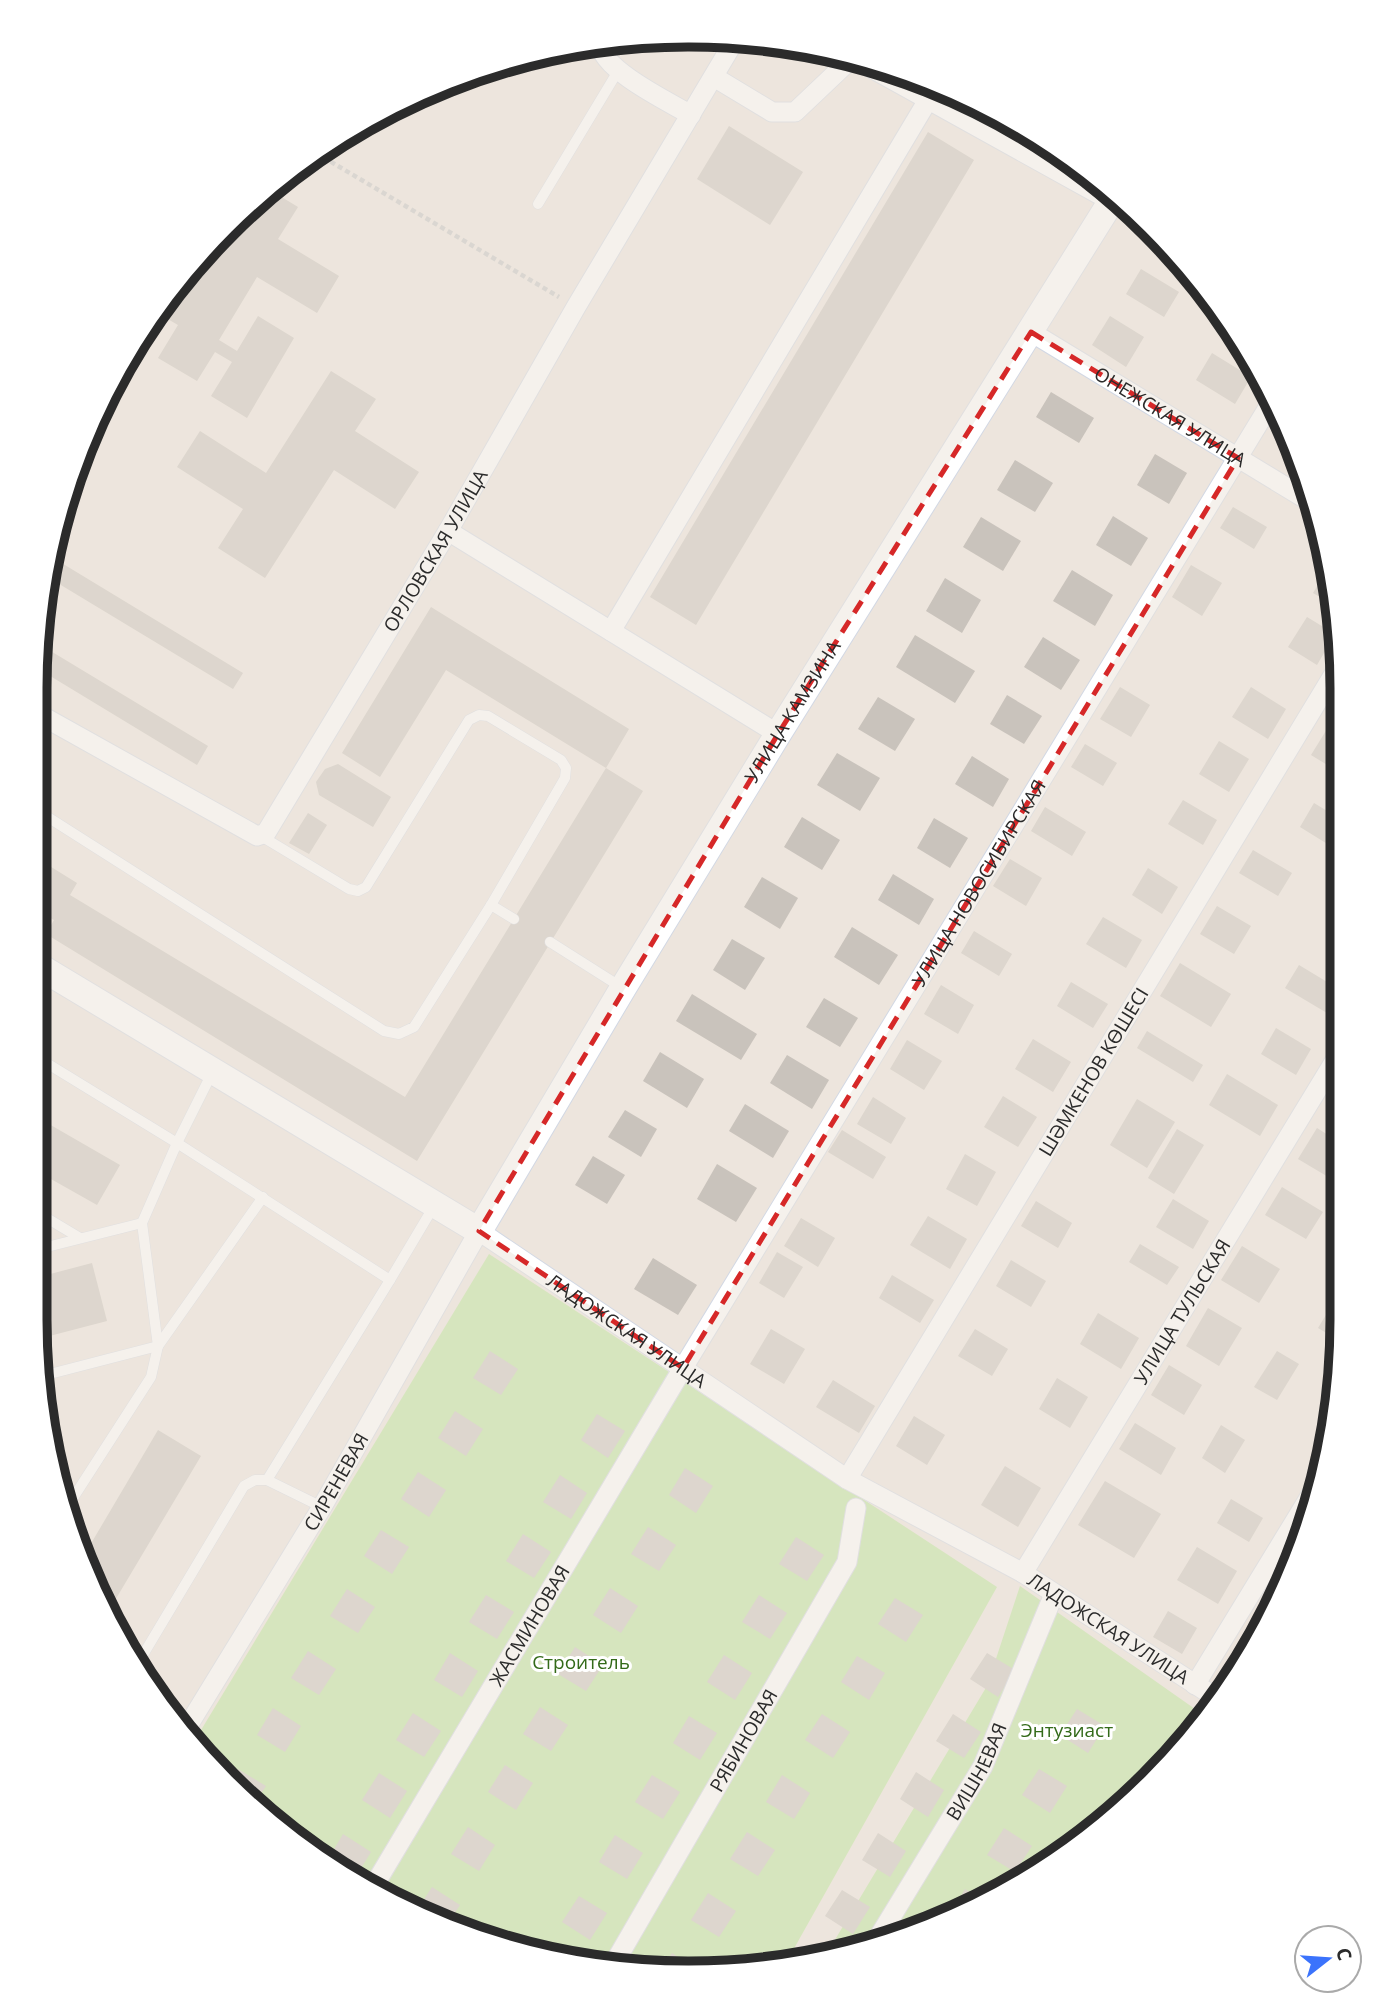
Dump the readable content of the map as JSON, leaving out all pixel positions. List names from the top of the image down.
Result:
{
  "streets": {
    "main road": ["УЛИЦА КАМЗИНА", "ЛАДОЖСКАЯ УЛИЦА"],
    "street": [
      "ОНЕЖСКАЯ УЛИЦА",
      "ОРЛОВСКАЯ УЛИЦА",
      "УЛИЦА НОВОСИБИРСКАЯ",
      "ШӘМКЕНОВ КӨШЕСІ",
      "УЛИЦА ТУЛЬСКАЯ",
      "СИРЕНЕВАЯ",
      "ЖАСМИНОВАЯ",
      "РЯБИНОВАЯ",
      "ВИШНЕВАЯ"
    ]
  },
  "crossings": [
    ["ОНЕЖСКАЯ УЛИЦА", "УЛИЦА КАМЗИНА"],
    ["ОНЕЖСКАЯ УЛИЦА", "УЛИЦА НОВОСИБИРСКАЯ"],
    ["УЛИЦА КАМЗИНА", "ЛАДОЖСКАЯ УЛИЦА"],
    ["УЛИЦА КАМЗИНА", "СИРЕНЕВАЯ"],
    ["УЛИЦА НОВОСИБИРСКАЯ", "ЛАДОЖСКАЯ УЛИЦА"],
    ["УЛИЦА НОВОСИБИРСКАЯ", "ЖАСМИНОВАЯ"],
    ["ШӘМКЕНОВ КӨШЕСІ", "ЛАДОЖСКАЯ УЛИЦА"],
    ["УЛИЦА ТУЛЬСКАЯ", "ЛАДОЖСКАЯ УЛИЦА"],
    ["ЛАДОЖСКАЯ УЛИЦА", "СИРЕНЕВАЯ"],
    ["ЛАДОЖСКАЯ УЛИЦА", "ЖАСМИНОВАЯ"],
    ["ЛАДОЖСКАЯ УЛИЦА", "ВИШНЕВАЯ"]
  ],
  "parks": ["Строитель", "Энтузиаст"],
  "north": "right"
}
